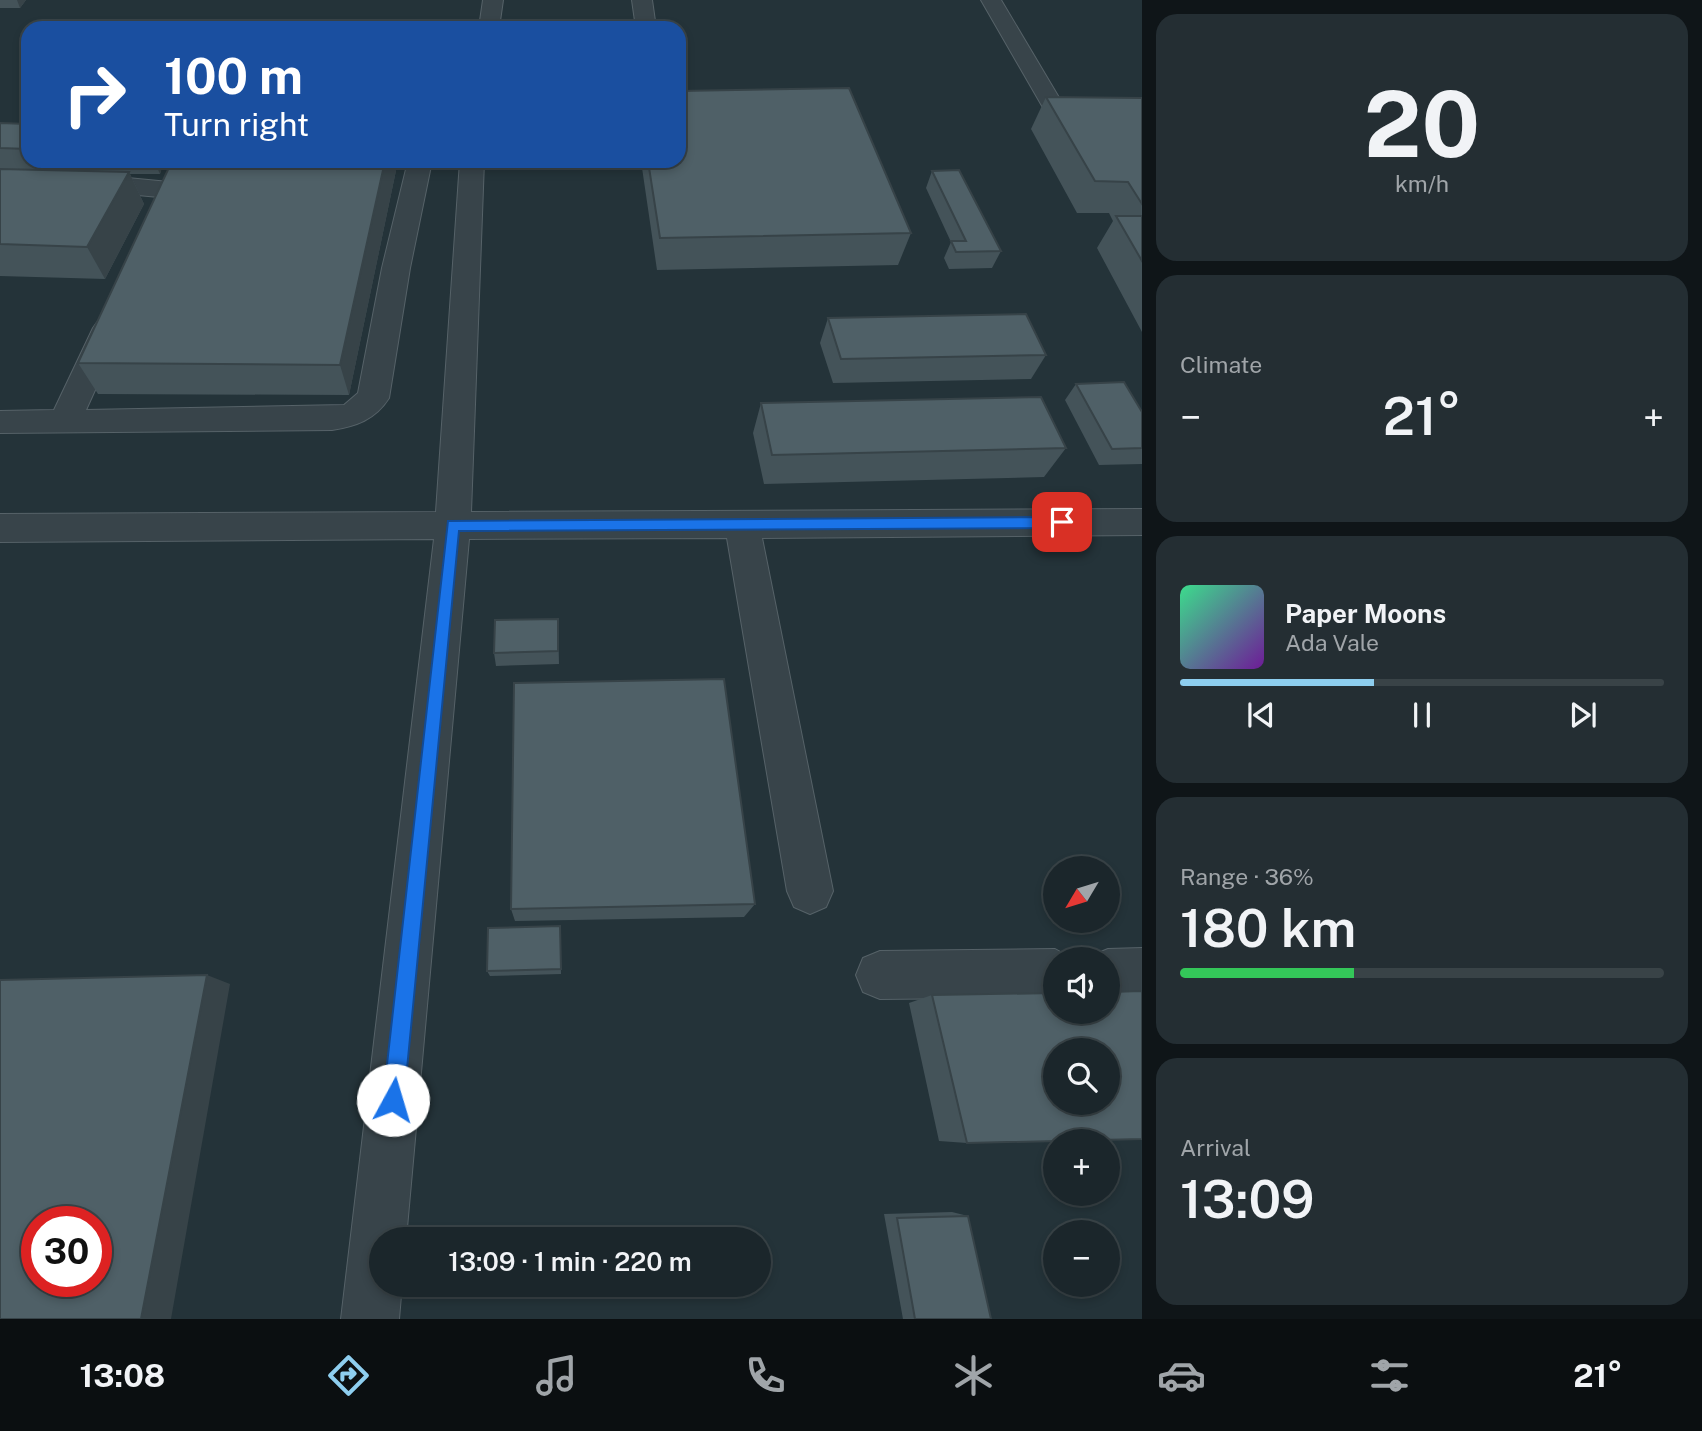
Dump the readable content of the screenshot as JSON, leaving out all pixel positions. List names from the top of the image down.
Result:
{
  "north": "bottom left",
  "page": {
    "tile": [
      ["20", "km/h"],
      "Climate",
      ["Range · 36%", "180 km"],
      ["Arrival", "13:09"]
    ],
    "turn": ["100 m", "Turn right"],
    "heat": ["−", "21°", "+"],
    "song": ["Paper Moons", "Ada Vale"],
    "map_buttons": ["+", "−"],
    "limit": "30",
    "trip": "13:09 · 1 min · 220 m",
    "tabs": ["13:08", "21°"]
  }
}
